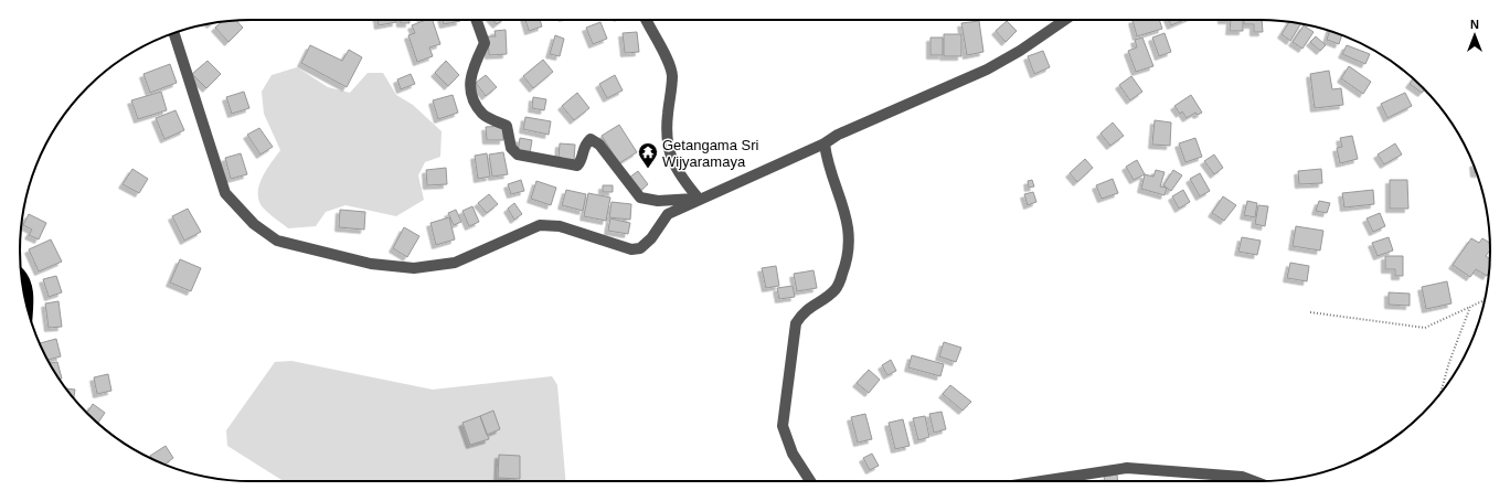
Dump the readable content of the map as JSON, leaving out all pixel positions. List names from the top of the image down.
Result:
{
  "places": {
    "temple": ["Getangama Sri Wijyaramaya"]
  },
  "north": "top"
}
